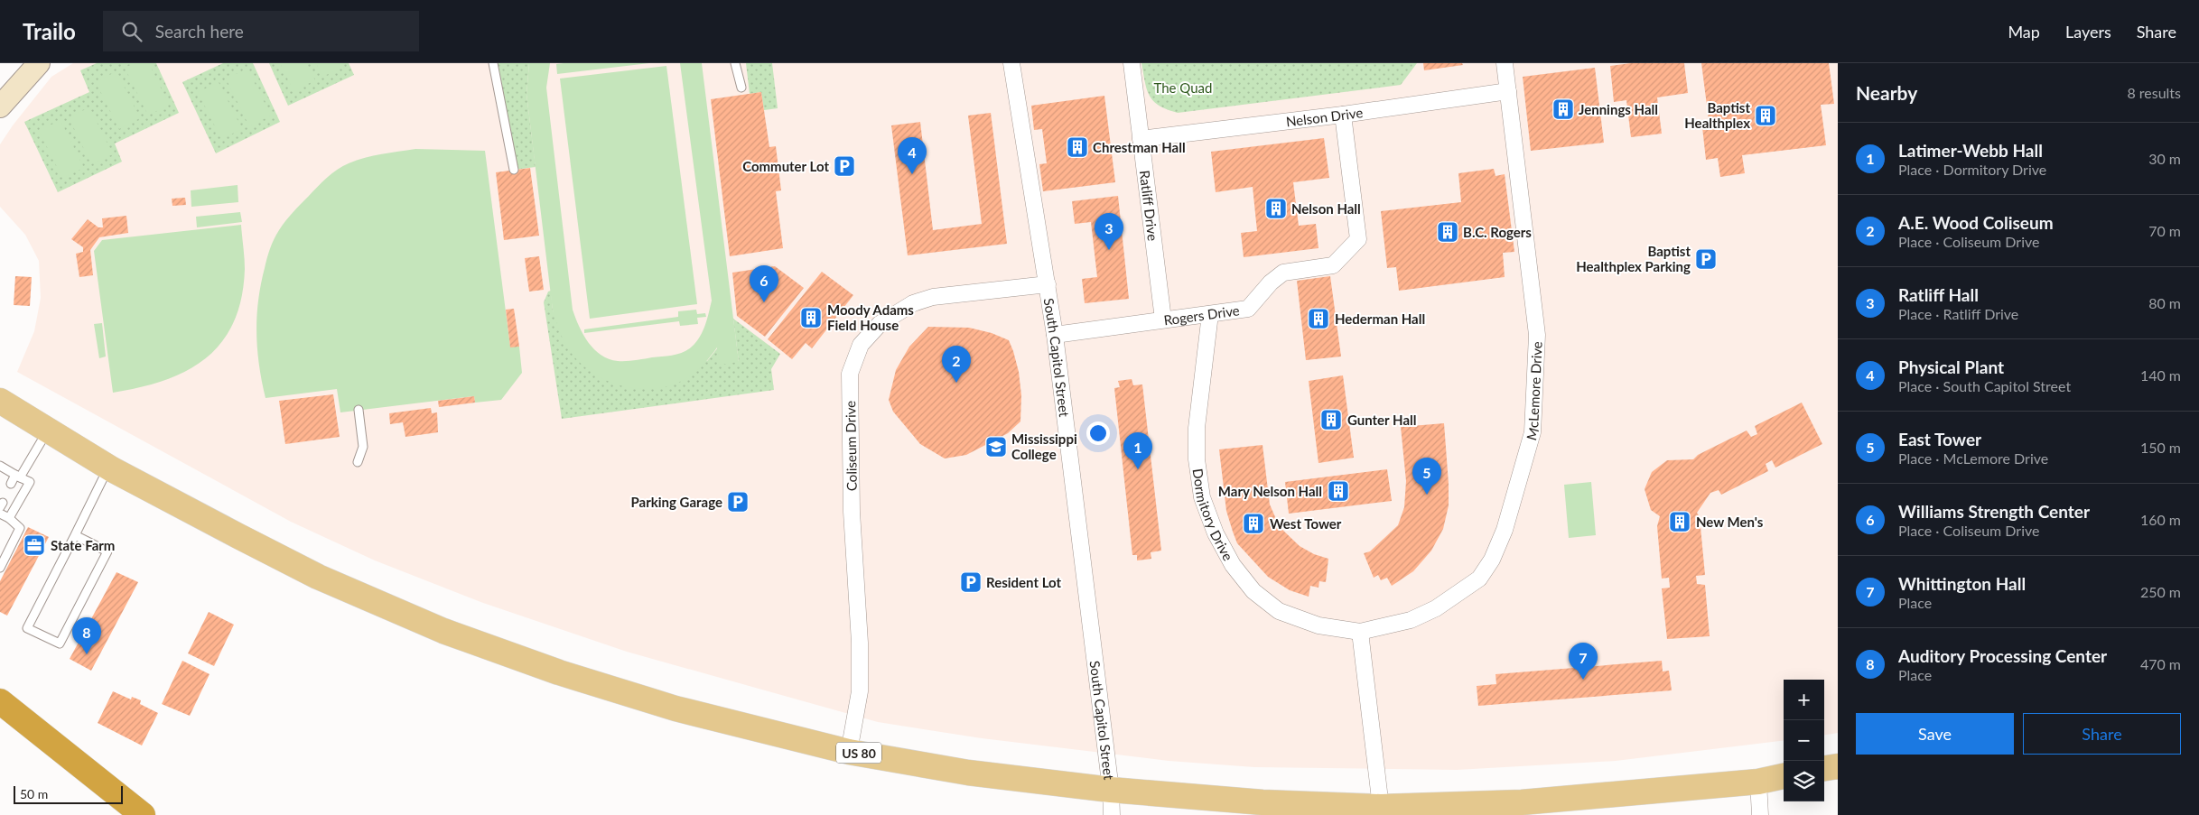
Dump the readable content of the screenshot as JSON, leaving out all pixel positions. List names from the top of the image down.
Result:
{
  "streets": {
    "main road": ["US 80"],
    "street": [
      "Nelson Drive",
      "Ratliff Drive",
      "Rogers Drive",
      "South Capitol Street",
      "McLemore Drive",
      "Coliseum Drive",
      "Dormitory Drive"
    ]
  },
  "crossings": [
    ["Nelson Drive", "Ratliff Drive"],
    ["Nelson Drive", "Rogers Drive"],
    ["Nelson Drive", "McLemore Drive"],
    ["Ratliff Drive", "Rogers Drive"],
    ["Rogers Drive", "South Capitol Street"],
    ["Rogers Drive", "Dormitory Drive"],
    ["South Capitol Street", "Coliseum Drive"],
    ["South Capitol Street", "US 80"],
    ["McLemore Drive", "Dormitory Drive"],
    ["Coliseum Drive", "US 80"]
  ],
  "parks": ["The Quad"],
  "places": {
    "building": [
      "Jennings Hall",
      "Baptist Healthplex",
      "Chrestman Hall",
      "Nelson Hall",
      "B.C. Rogers",
      "Moody Adams Field House",
      "Hederman Hall",
      "Gunter Hall",
      "Mary Nelson Hall",
      "New Men's",
      "West Tower"
    ],
    "parking": [
      "Commuter Lot",
      "Baptist Healthplex Parking",
      "Parking Garage",
      "Resident Lot"
    ],
    "school or university": ["Mississippi College"],
    "office": ["State Farm"]
  },
  "scale_bar": "50 m",
  "page": {
    "header": "Trailo",
    "search": "Search here",
    "nav": ["Map", "Layers", "Share"],
    "heading": ["Nearby", "8 results"],
    "list": [
      {
        "mark": "1",
        "name": "Latimer-Webb Hall",
        "note": "Place · Dormitory Drive",
        "value": "30 m"
      },
      {
        "mark": "2",
        "name": "A.E. Wood Coliseum",
        "note": "Place · Coliseum Drive",
        "value": "70 m"
      },
      {
        "mark": "3",
        "name": "Ratliff Hall",
        "note": "Place · Ratliff Drive",
        "value": "80 m"
      },
      {
        "mark": "4",
        "name": "Physical Plant",
        "note": "Place · South Capitol Street",
        "value": "140 m"
      },
      {
        "mark": "5",
        "name": "East Tower",
        "note": "Place · McLemore Drive",
        "value": "150 m"
      },
      {
        "mark": "6",
        "name": "Williams Strength Center",
        "note": "Place · Coliseum Drive",
        "value": "160 m"
      },
      {
        "mark": "7",
        "name": "Whittington Hall",
        "note": "Place",
        "value": "250 m"
      },
      {
        "mark": "8",
        "name": "Auditory Processing Center",
        "note": "Place",
        "value": "470 m"
      }
    ],
    "pins": [
      "4",
      "3",
      "6",
      "2",
      "1",
      "5",
      "8",
      "7"
    ],
    "map_buttons": ["+", "−"],
    "buttons": ["Save", "Share"],
    "scale": "50 m"
  }
}
